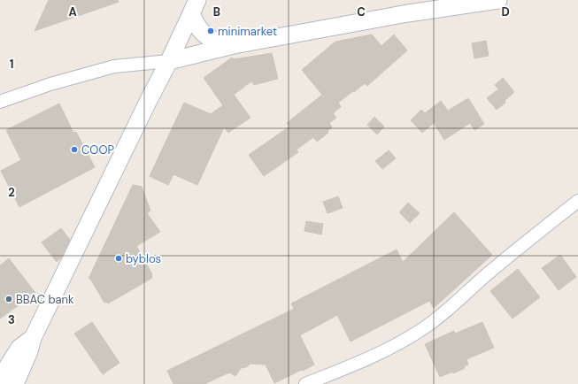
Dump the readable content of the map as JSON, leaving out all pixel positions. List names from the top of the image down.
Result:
{
  "places": [
    "minimarket",
    "COOP",
    "byblos",
    "BBAC bank"
  ],
  "grid": {
    "columns": [
      "A",
      "B",
      "C",
      "D"
    ],
    "rows": ["1", "2", "3"]
  }
}
